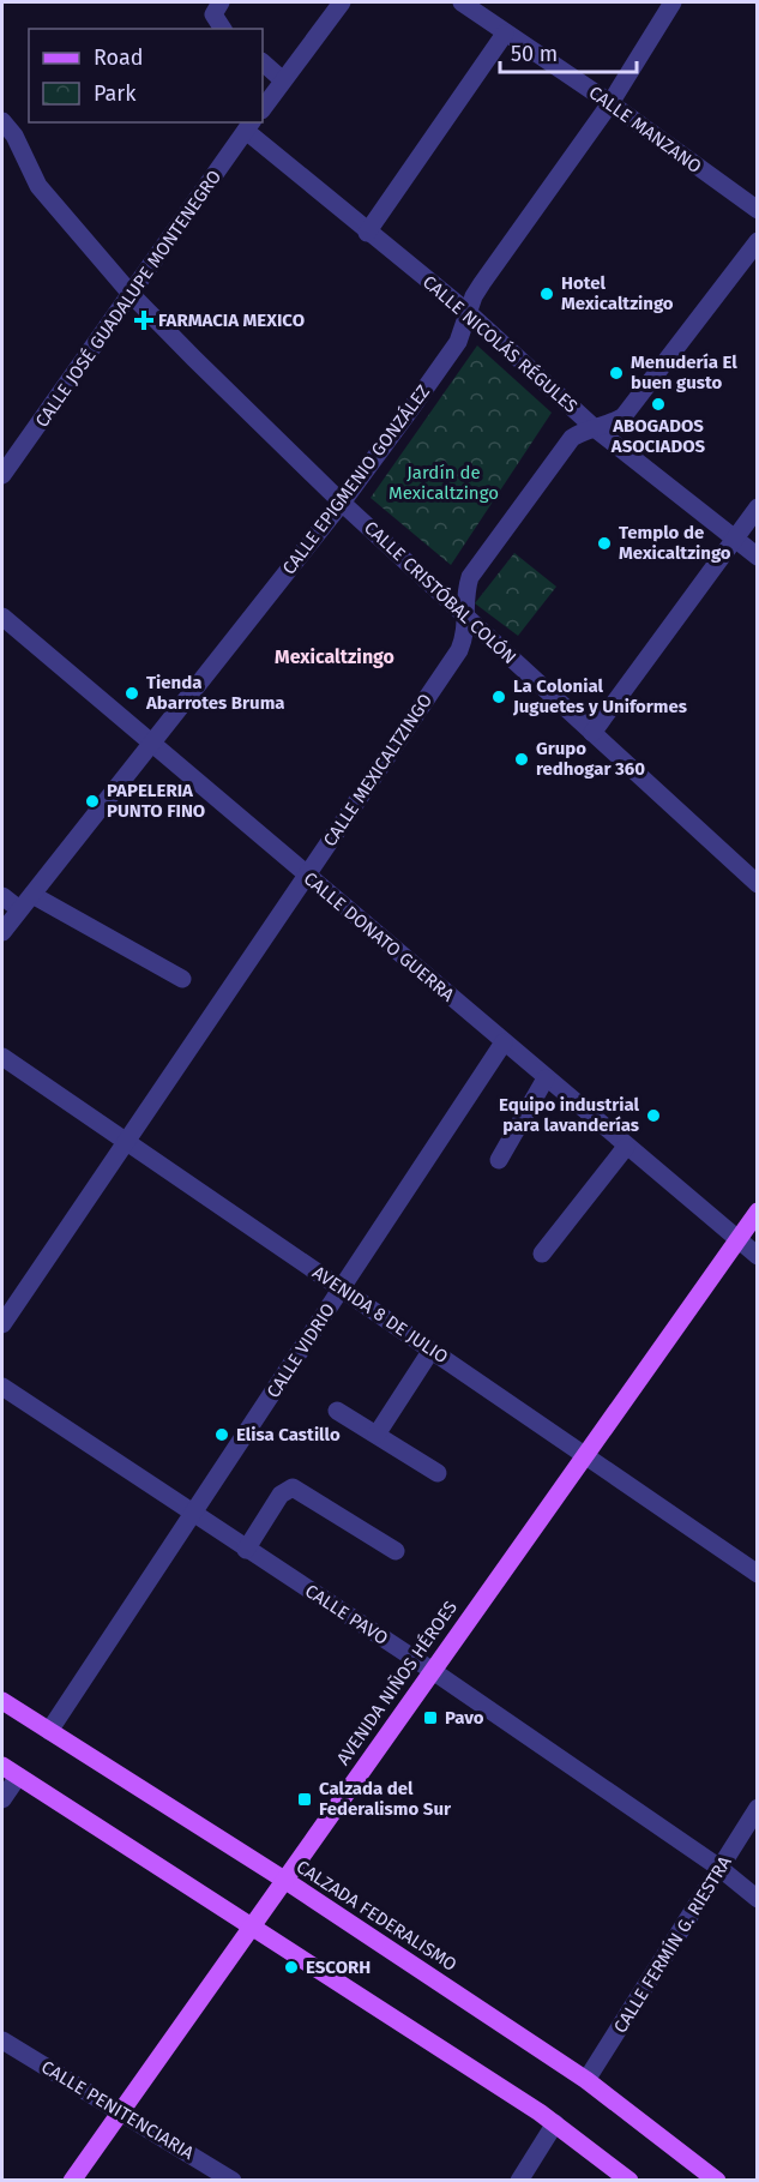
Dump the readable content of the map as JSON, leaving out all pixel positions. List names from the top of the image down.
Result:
{
  "streets": {
    "main road": ["AVENIDA NIÑOS HÉROES", "CALZADA FEDERALISMO"],
    "street": [
      "CALLE MANZANO",
      "CALLE JOSÉ GUADALUPE MONTENEGRO",
      "CALLE NICOLÁS RÉGULES",
      "CALLE EPIGMENIO GONZÁLEZ",
      "CALLE CRISTÓBAL COLÓN",
      "CALLE MEXICALTZINGO",
      "CALLE DONATO GUERRA",
      "AVENIDA 8 DE JULIO",
      "CALLE VIDRIO",
      "CALLE PAVO",
      "CALLE FERMÍN G. RIESTRA",
      "CALLE PENITENCIARIA"
    ]
  },
  "crossings": [
    ["CALLE MANZANO", "CALLE EPIGMENIO GONZÁLEZ"],
    ["CALLE JOSÉ GUADALUPE MONTENEGRO", "CALLE NICOLÁS RÉGULES"],
    ["CALLE JOSÉ GUADALUPE MONTENEGRO", "CALLE CRISTÓBAL COLÓN"],
    ["CALLE NICOLÁS RÉGULES", "CALLE EPIGMENIO GONZÁLEZ"],
    ["CALLE NICOLÁS RÉGULES", "CALLE MEXICALTZINGO"],
    ["CALLE EPIGMENIO GONZÁLEZ", "CALLE CRISTÓBAL COLÓN"],
    ["CALLE EPIGMENIO GONZÁLEZ", "CALLE DONATO GUERRA"],
    ["CALLE CRISTÓBAL COLÓN", "CALLE MEXICALTZINGO"],
    ["CALLE MEXICALTZINGO", "CALLE DONATO GUERRA"],
    ["CALLE MEXICALTZINGO", "AVENIDA 8 DE JULIO"],
    ["CALLE DONATO GUERRA", "CALLE VIDRIO"],
    ["CALLE DONATO GUERRA", "AVENIDA NIÑOS HÉROES"],
    ["AVENIDA 8 DE JULIO", "CALLE VIDRIO"],
    ["AVENIDA 8 DE JULIO", "AVENIDA NIÑOS HÉROES"],
    ["CALLE VIDRIO", "CALLE PAVO"],
    ["CALLE VIDRIO", "CALZADA FEDERALISMO"],
    ["CALLE PAVO", "AVENIDA NIÑOS HÉROES"],
    ["CALLE PAVO", "CALLE FERMÍN G. RIESTRA"],
    ["AVENIDA NIÑOS HÉROES", "CALZADA FEDERALISMO"],
    ["AVENIDA NIÑOS HÉROES", "CALLE PENITENCIARIA"],
    ["CALZADA FEDERALISMO", "CALLE FERMÍN G. RIESTRA"]
  ],
  "districts": ["Mexicaltzingo"],
  "parks": ["Jardín de Mexicaltzingo"],
  "places": {
    "other": [
      "Hotel Mexicaltzingo",
      "Menudería El buen gusto",
      "ABOGADOS ASOCIADOS",
      "Templo de Mexicaltzingo",
      "Tienda Abarrotes Bruma",
      "La Colonial Juguetes y Uniformes",
      "Grupo redhogar 360",
      "PAPELERIA PUNTO FINO",
      "Equipo industrial para lavanderías",
      "Elisa Castillo",
      "ESCORH"
    ],
    "health": ["FARMACIA MEXICO"],
    "transit": ["Pavo", "Calzada del Federalismo Sur"]
  },
  "legend": ["Road", "Park"],
  "scale_bar": "50 m"
}
